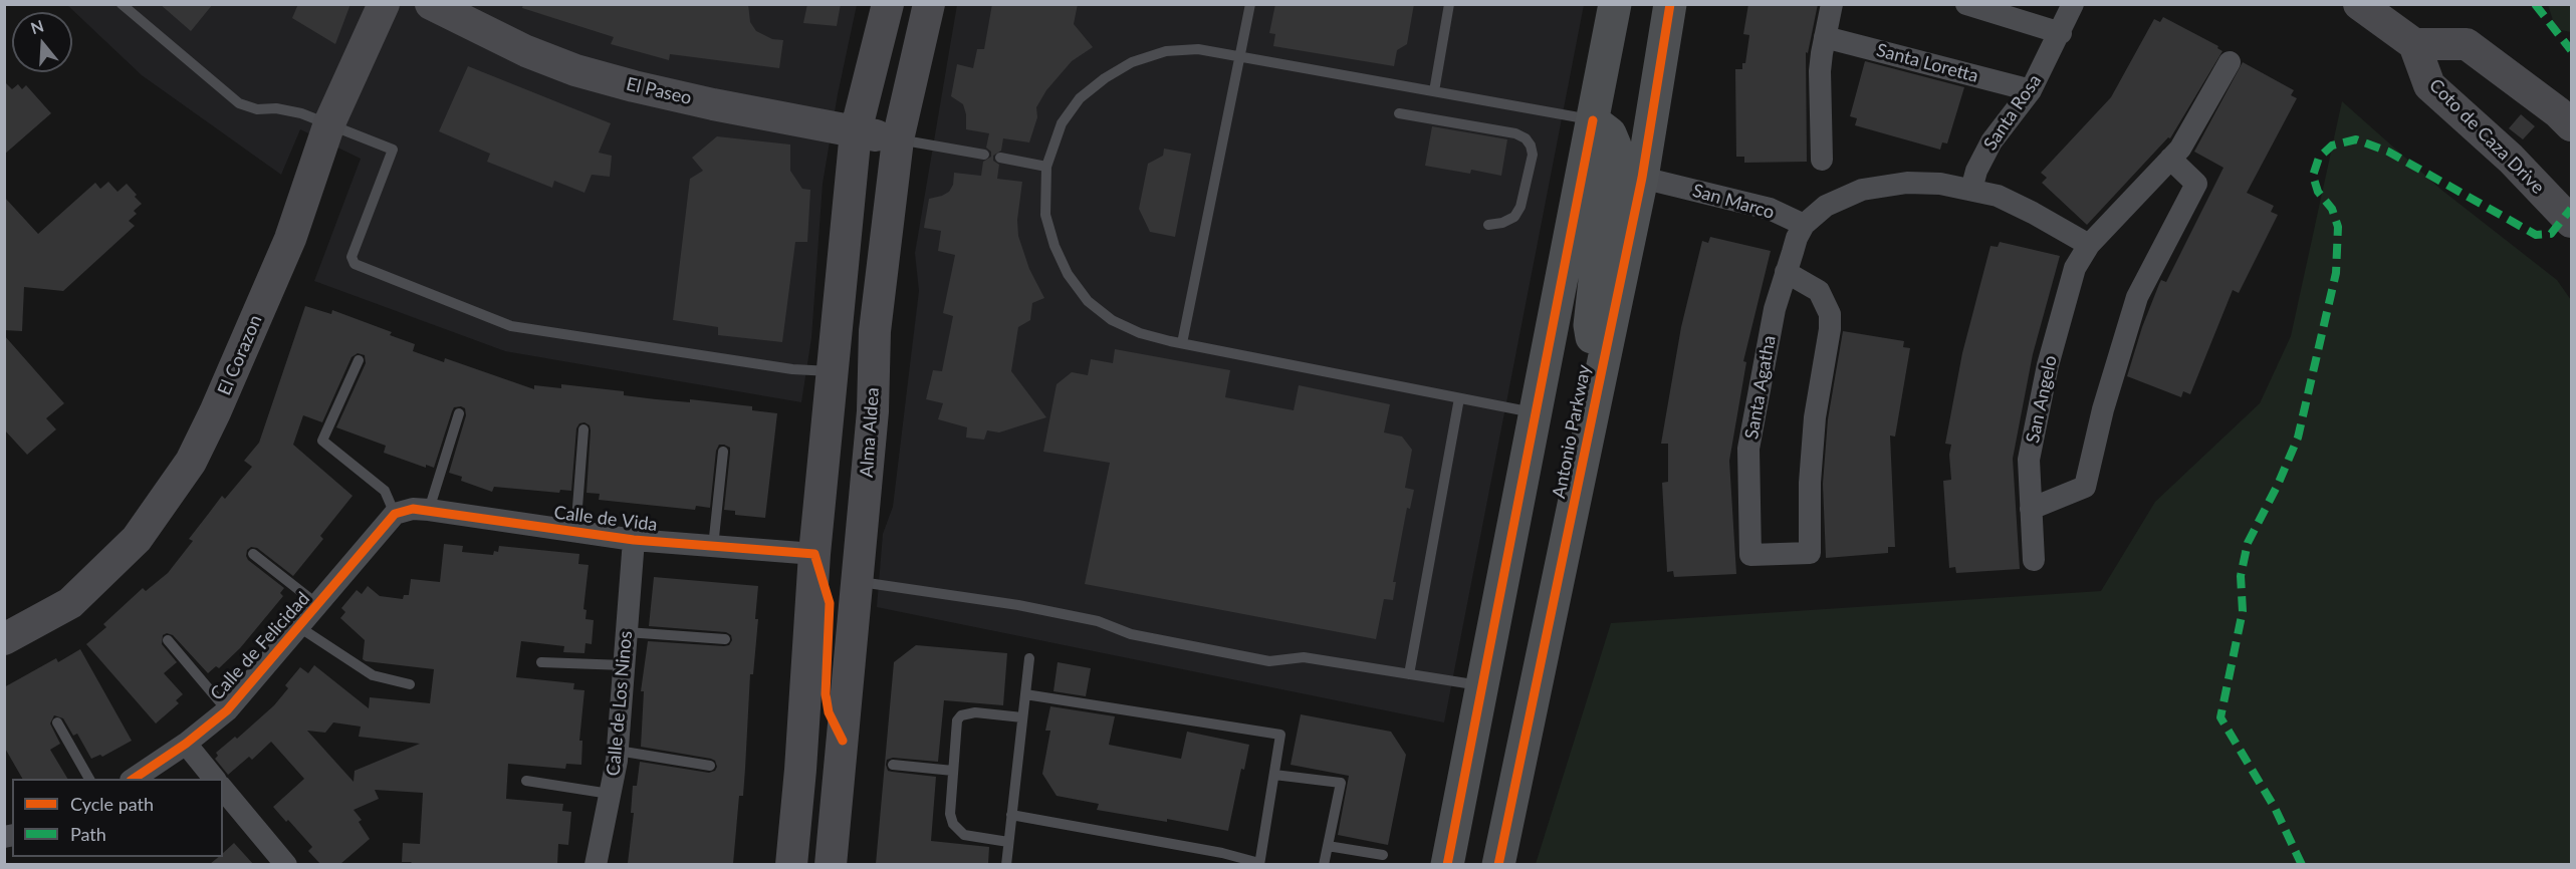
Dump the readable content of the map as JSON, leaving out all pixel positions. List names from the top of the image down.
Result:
{
  "streets": {
    "main road": [
      "El Paseo",
      "Coto de Caza Drive",
      "El Corazon",
      "Antonio Parkway",
      "Alma Aldea"
    ],
    "street": [
      "Santa Loretta",
      "Santa Rosa",
      "San Marco",
      "Santa Agatha",
      "San Angelo",
      "Calle de Vida",
      "Calle de Felicidad",
      "Calle de Los Ninos"
    ]
  },
  "crossings": [
    ["Santa Loretta", "Santa Rosa"],
    ["El Paseo", "Alma Aldea"],
    ["San Marco", "Santa Agatha"],
    ["San Marco", "Antonio Parkway"],
    ["Calle de Vida", "Calle de Felicidad"],
    ["Calle de Vida", "Calle de Los Ninos"]
  ],
  "legend": ["Cycle path", "Path"],
  "north": "top"
}
